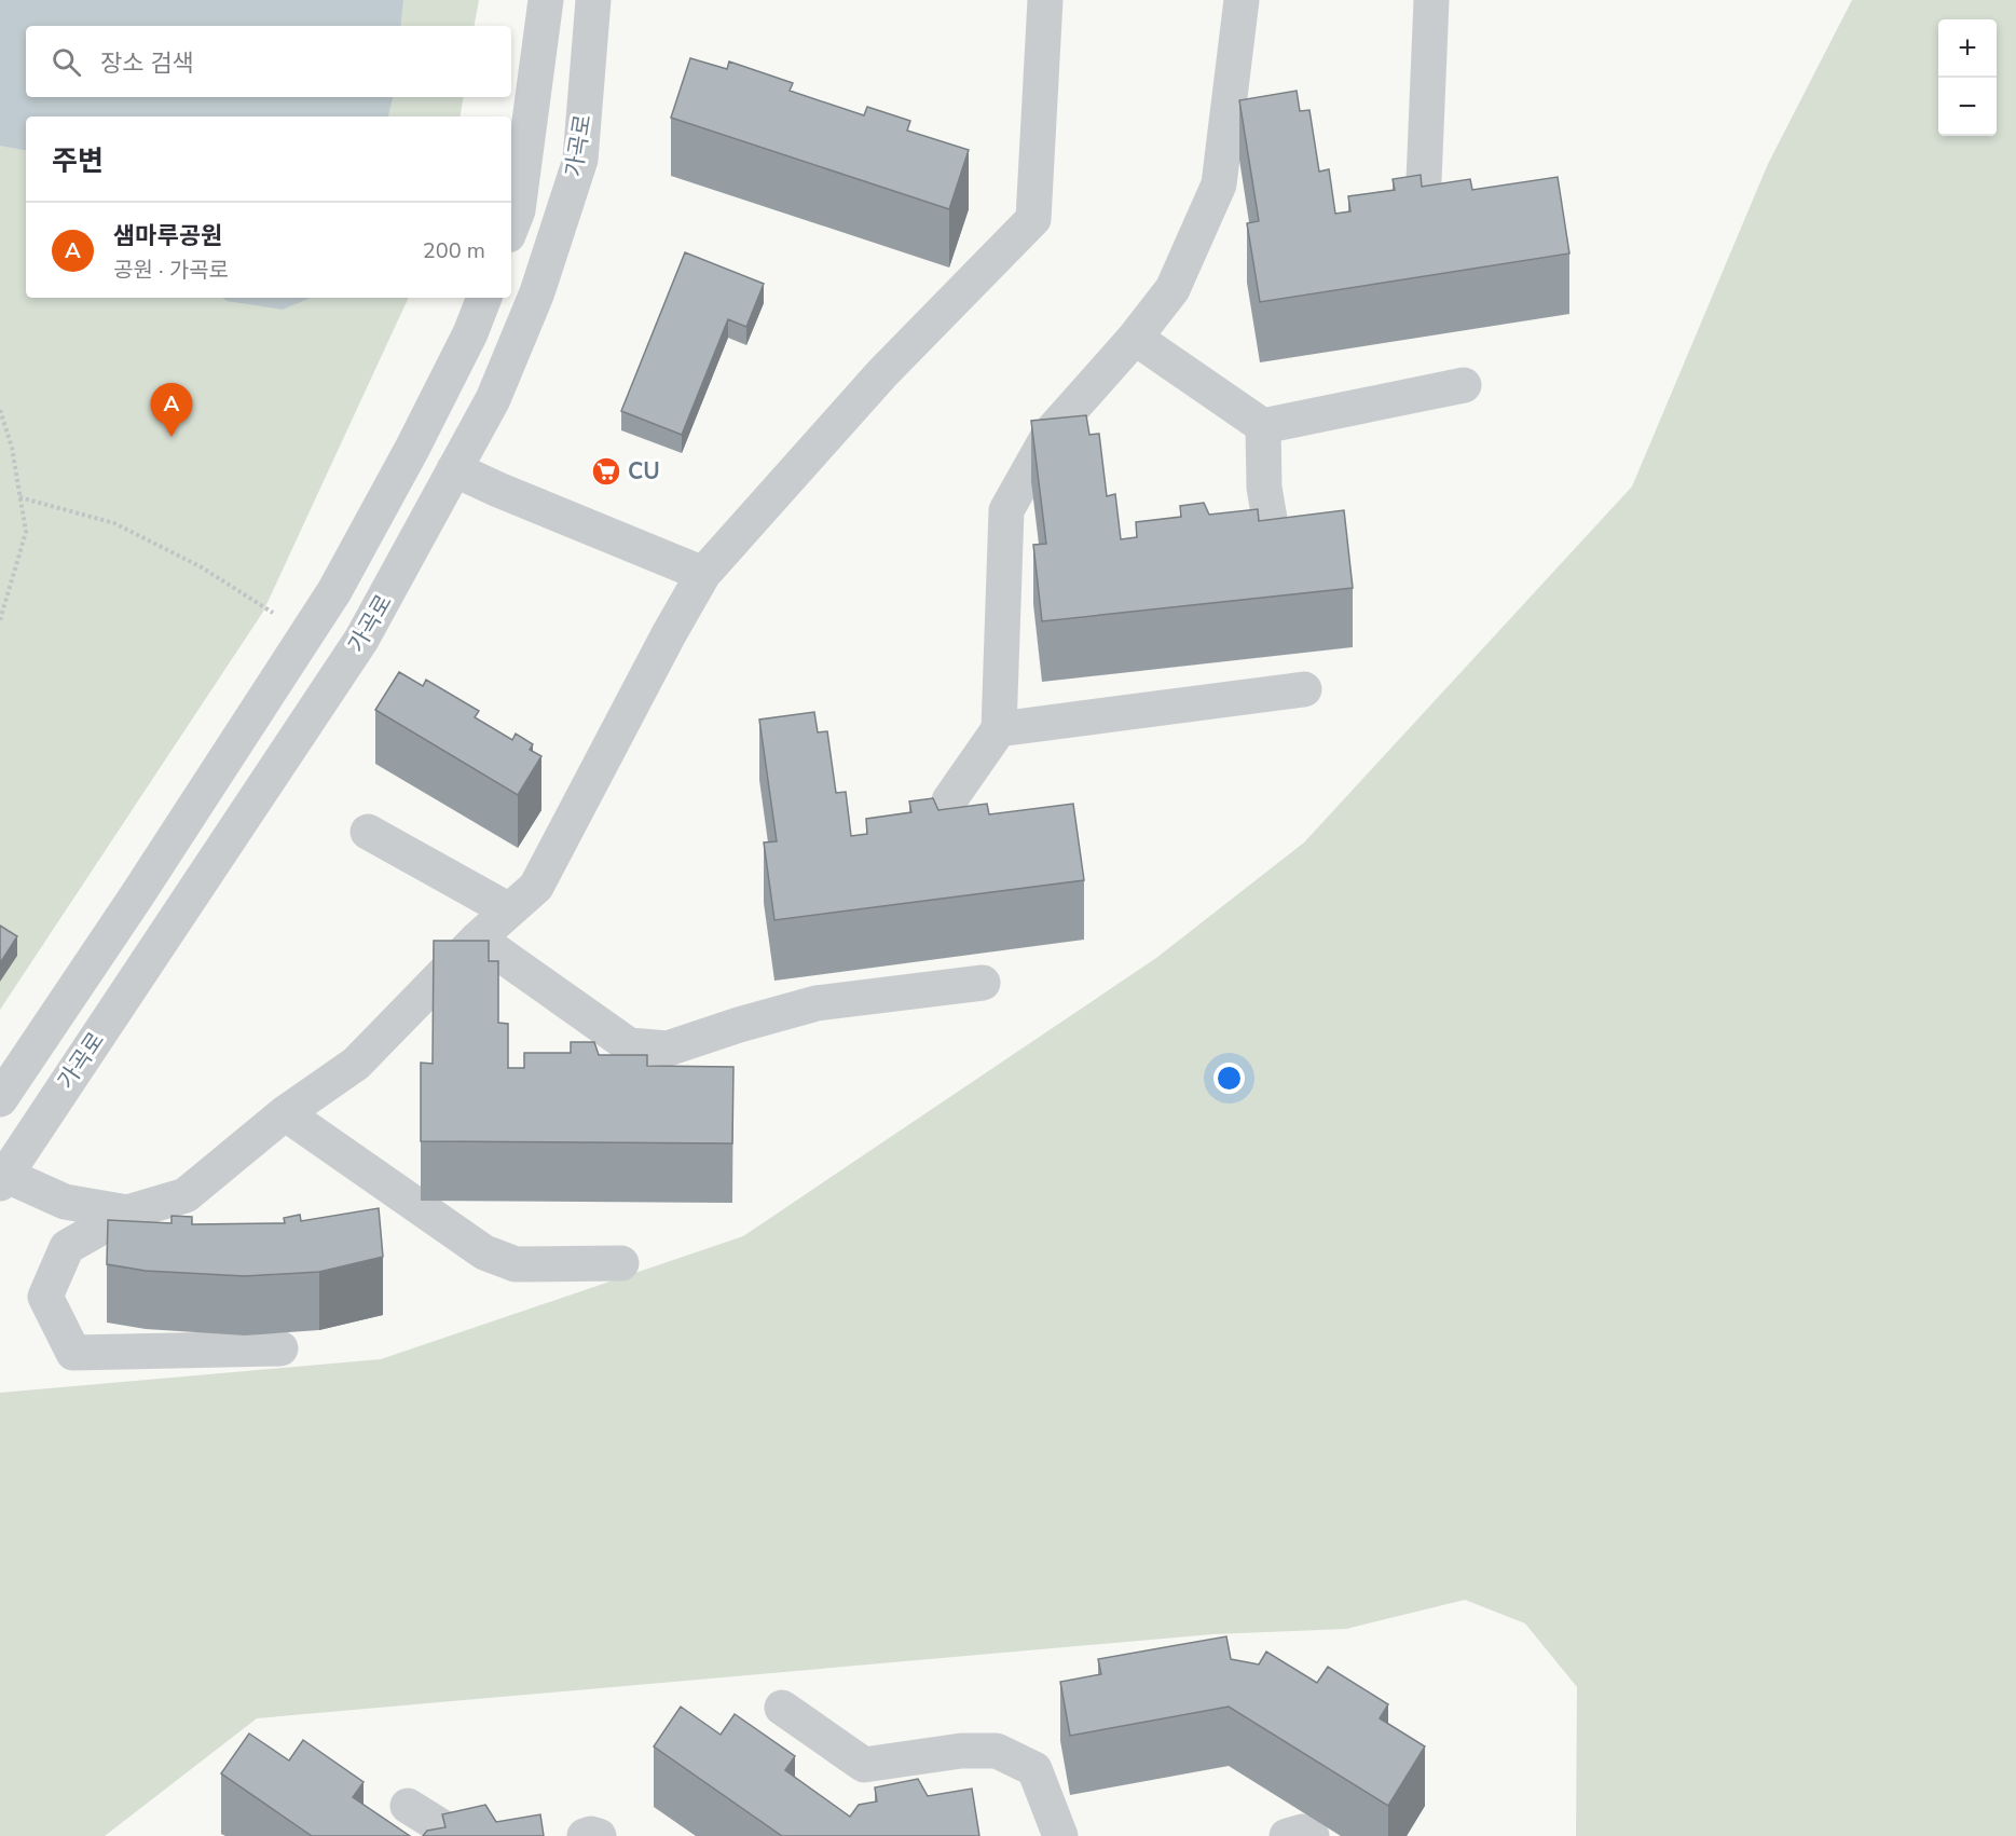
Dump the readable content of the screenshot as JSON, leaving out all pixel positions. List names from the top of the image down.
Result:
{
  "streets": {
    "street": ["가곡로"]
  },
  "places": {
    "supermarket": ["CU"]
  },
  "page": {
    "map_buttons": ["+", "−"],
    "search": "장소 검색",
    "heading": "주변",
    "list": [
      {
        "mark": "A",
        "name": "샘마루공원",
        "note": "공원 · 가곡로",
        "value": "200 m"
      }
    ],
    "pins": "A"
  }
}
